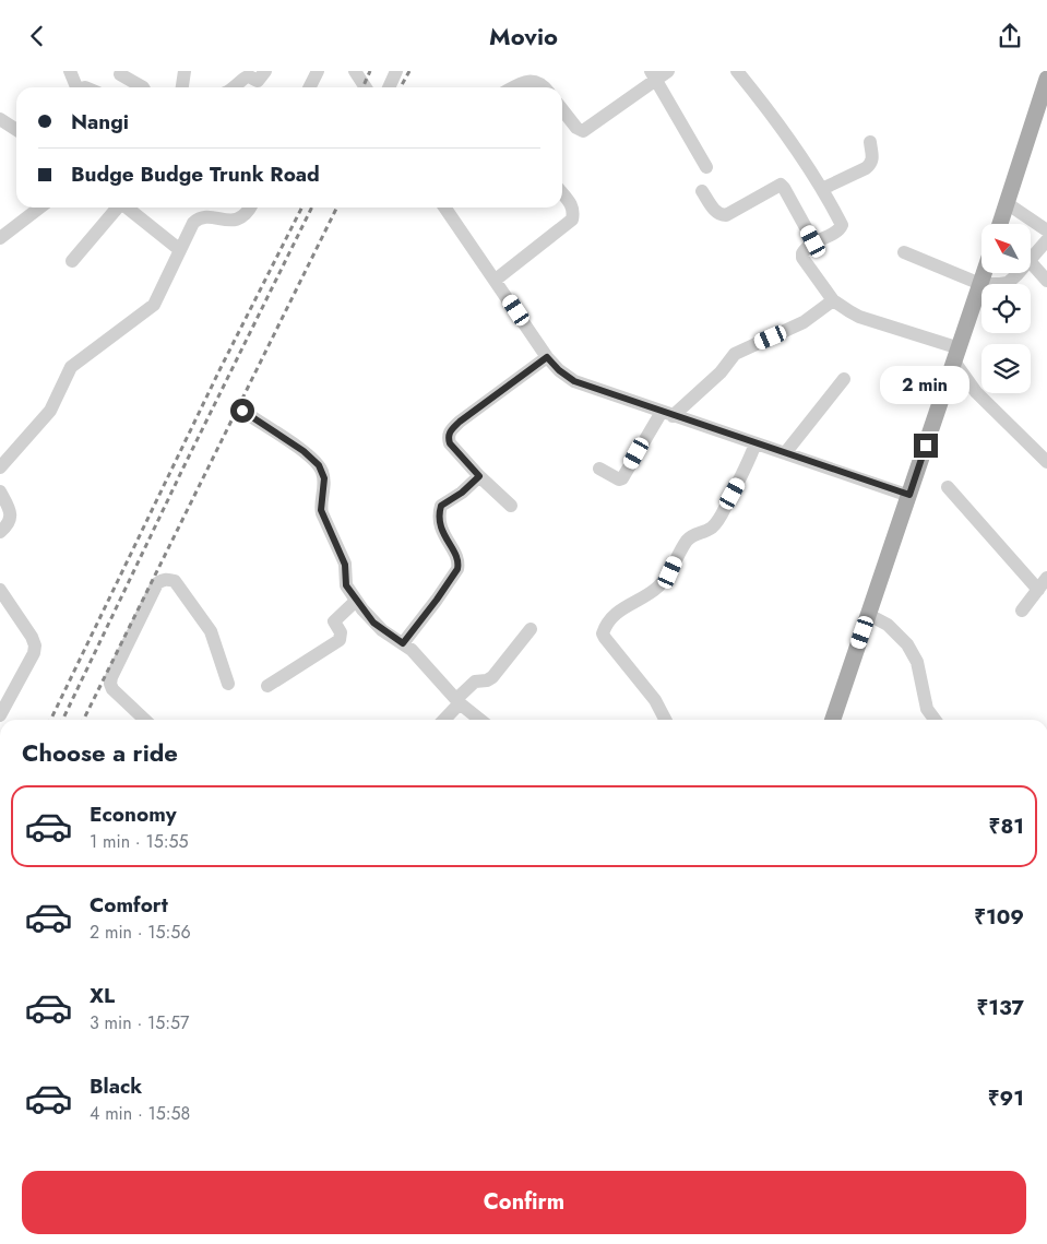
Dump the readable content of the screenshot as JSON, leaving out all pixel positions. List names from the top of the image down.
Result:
{
  "north": "top left",
  "page": {
    "header": "Movio",
    "banner": ["Nangi", "Budge Budge Trunk Road"],
    "bubble": "2 min",
    "heading": "Choose a ride",
    "list": [
      {
        "name": "Economy",
        "note": "1 min · 15:55",
        "value": "₹81"
      },
      {
        "name": "Comfort",
        "note": "2 min · 15:56",
        "value": "₹109"
      },
      {
        "name": "XL",
        "note": "3 min · 15:57",
        "value": "₹137"
      },
      {
        "name": "Black",
        "note": "4 min · 15:58",
        "value": "₹91"
      }
    ],
    "buttons": "Confirm"
  }
}
